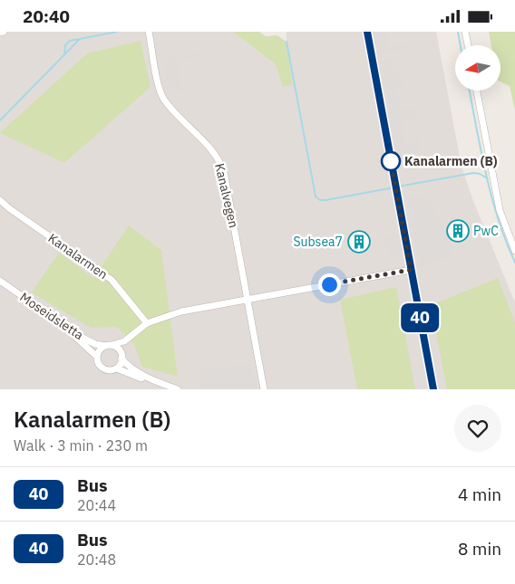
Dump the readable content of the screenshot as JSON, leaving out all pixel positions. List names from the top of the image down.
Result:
{
  "streets": {
    "street": ["Kanalvegen", "Kanalarmen", "Moseidsletta"]
  },
  "places": {
    "other": ["Kanalarmen (B)"],
    "building": ["PwC", "Subsea7"]
  },
  "lines": ["bus line 40"],
  "north": "left",
  "page": {
    "status": "20:40",
    "on_map": "40",
    "heading": ["Kanalarmen (B)", "Walk · 3 min · 230 m"],
    "list": [
      {
        "mark": "40",
        "name": "Bus",
        "note": "20:44",
        "value": "4 min"
      },
      {
        "mark": "40",
        "name": "Bus",
        "note": "20:48",
        "value": "8 min"
      }
    ]
  }
}
